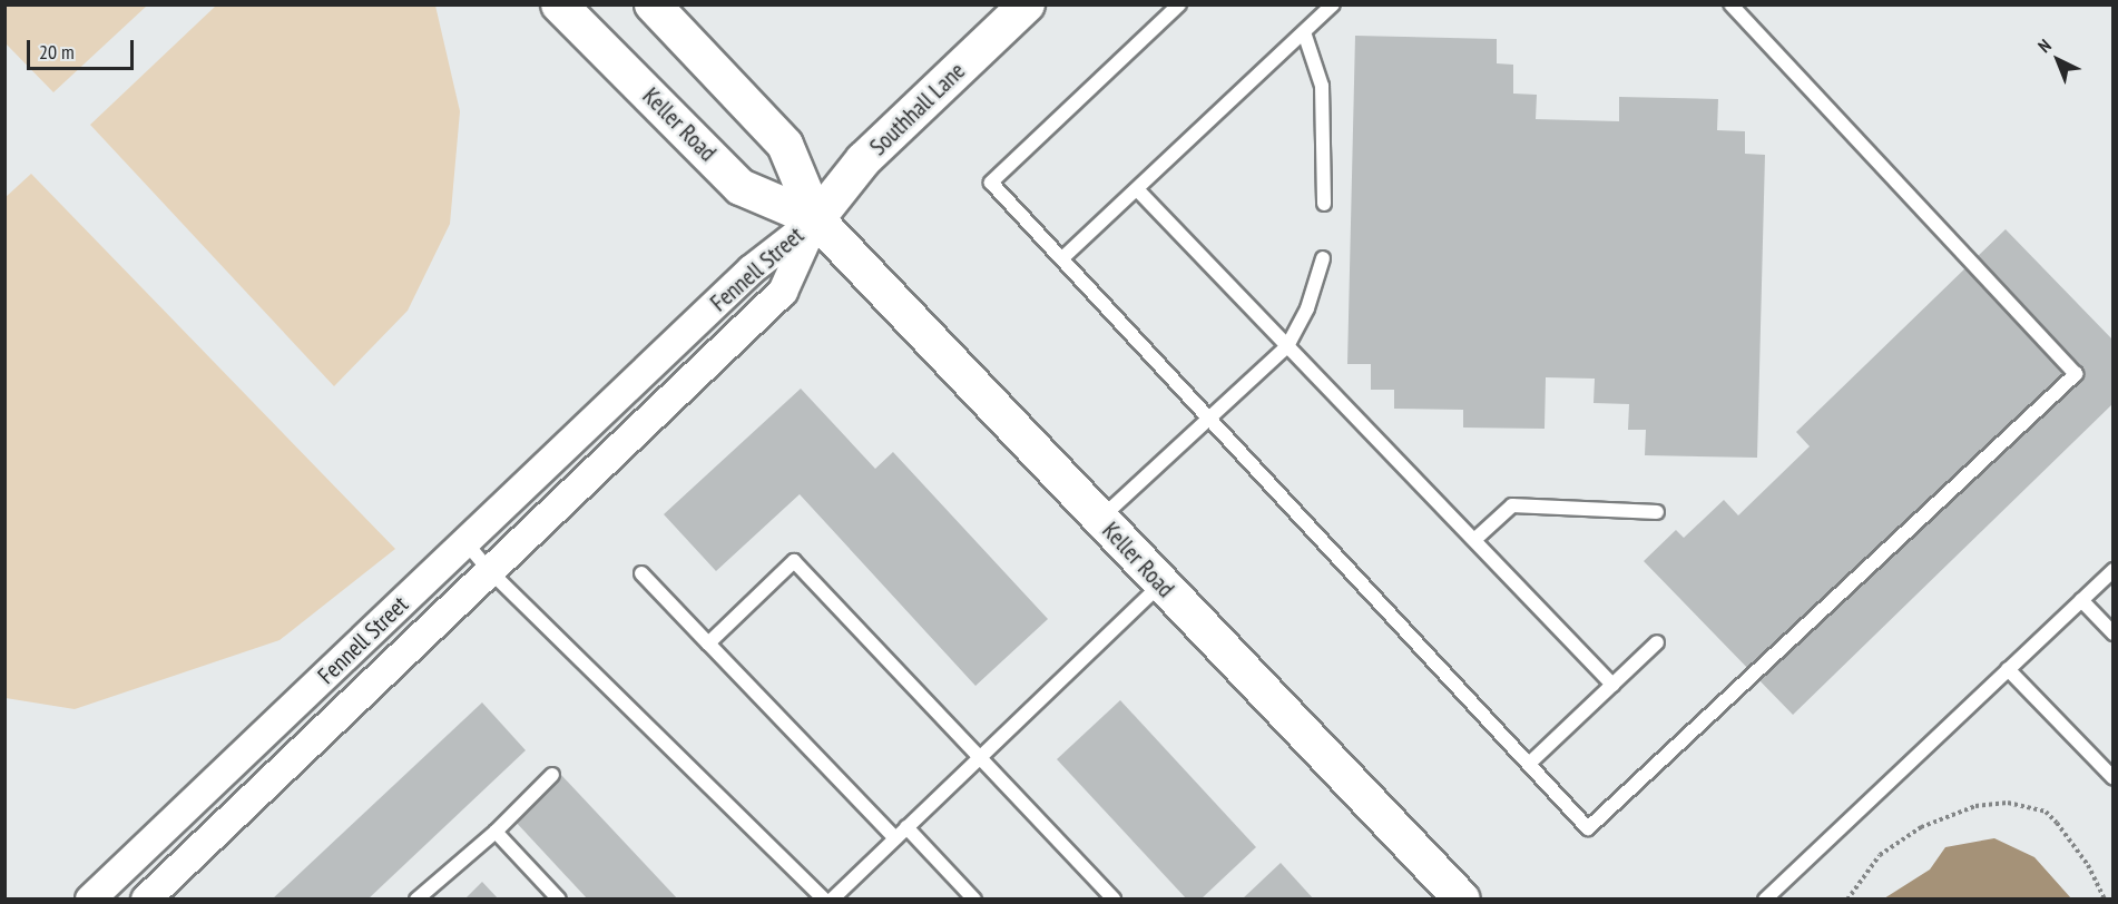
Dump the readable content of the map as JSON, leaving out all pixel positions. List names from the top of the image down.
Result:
{
  "streets": {
    "street": ["Southhall Lane", "Keller Road", "Fennell Street"]
  },
  "crossings": [
    ["Southhall Lane", "Keller Road"],
    ["Southhall Lane", "Fennell Street"],
    ["Keller Road", "Fennell Street"]
  ],
  "scale_bar": "20 m",
  "north": "top left"
}
